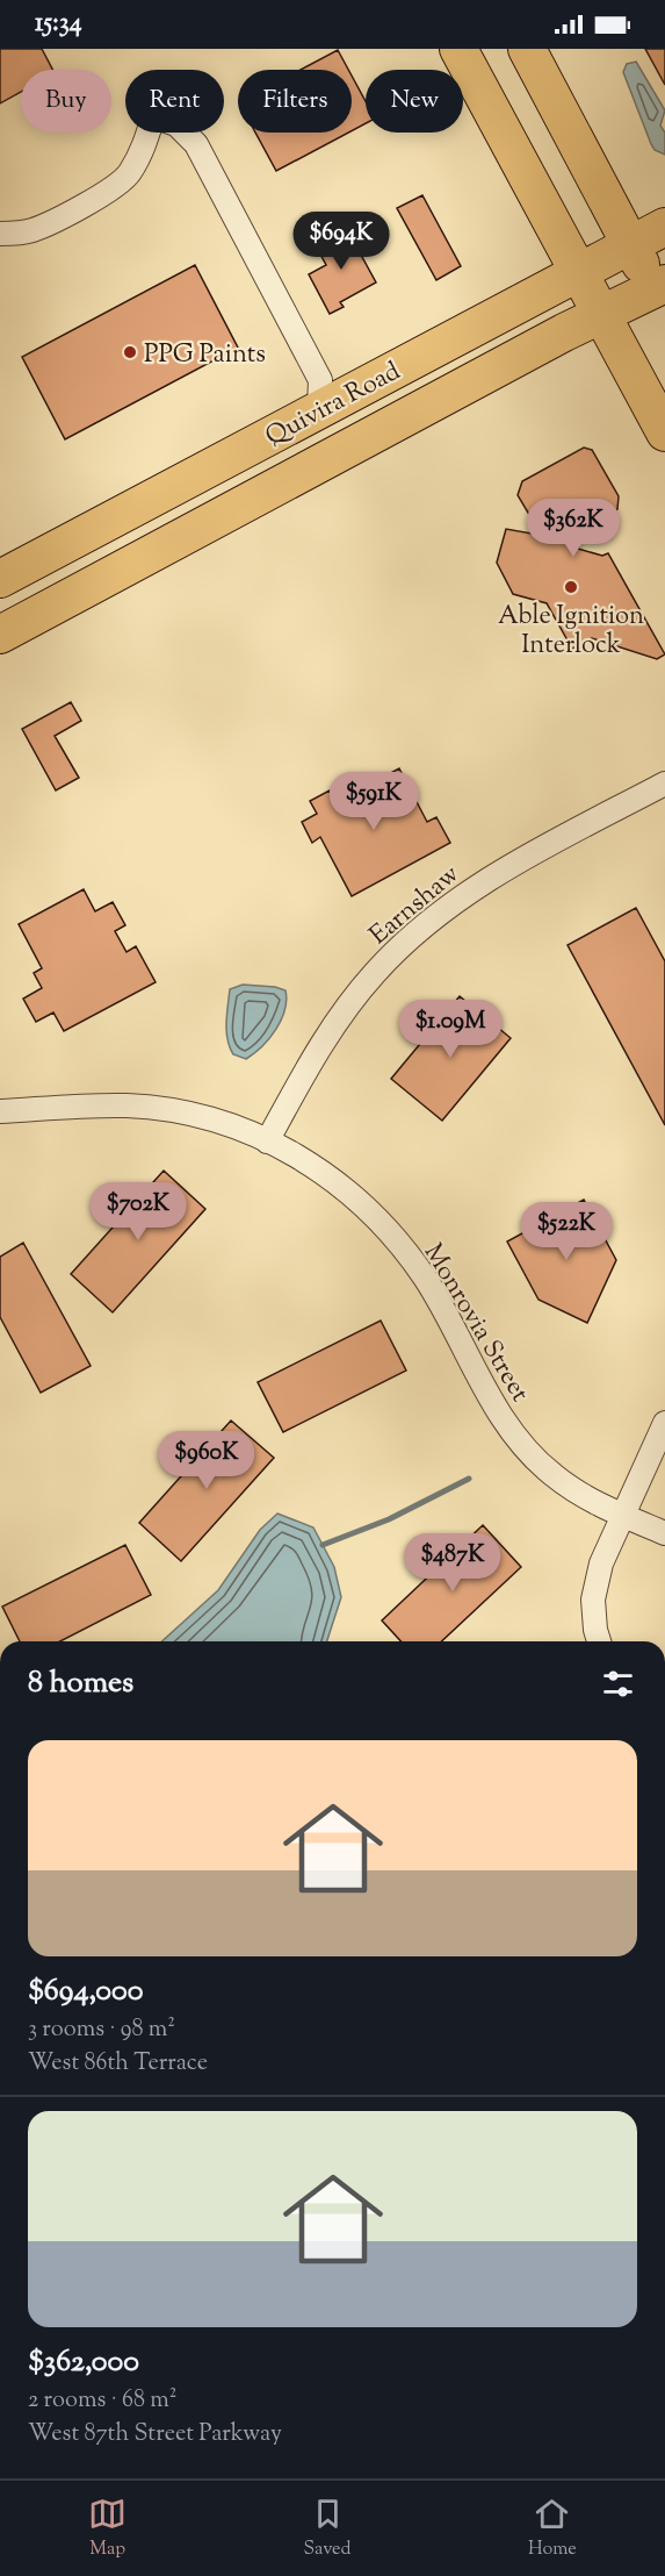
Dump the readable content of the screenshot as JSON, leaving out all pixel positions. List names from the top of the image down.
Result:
{
  "streets": {
    "main road": ["Quivira Road"],
    "street": ["Earnshaw", "Monrovia Street"]
  },
  "crossings": [
    ["Earnshaw", "Monrovia Street"]
  ],
  "places": ["PPG Paints", "Able Ignition Interlock"],
  "page": {
    "status": "15:34",
    "chip": [
      "Buy",
      "Rent",
      "Filters",
      "New"
    ],
    "price": [
      "$694K",
      "$362K",
      "$591K",
      "$1.09M",
      "$702K",
      "$522K",
      "$960K",
      "$487K"
    ],
    "heading": "8 homes",
    "list": [
      {
        "name": "$694,000",
        "note": "3 rooms · 98 m² · West 86th Terrace"
      },
      {
        "name": "$362,000",
        "note": "2 rooms · 68 m² · West 87th Street Parkway"
      }
    ],
    "tabs": ["Map", "Saved", "Home"]
  }
}
